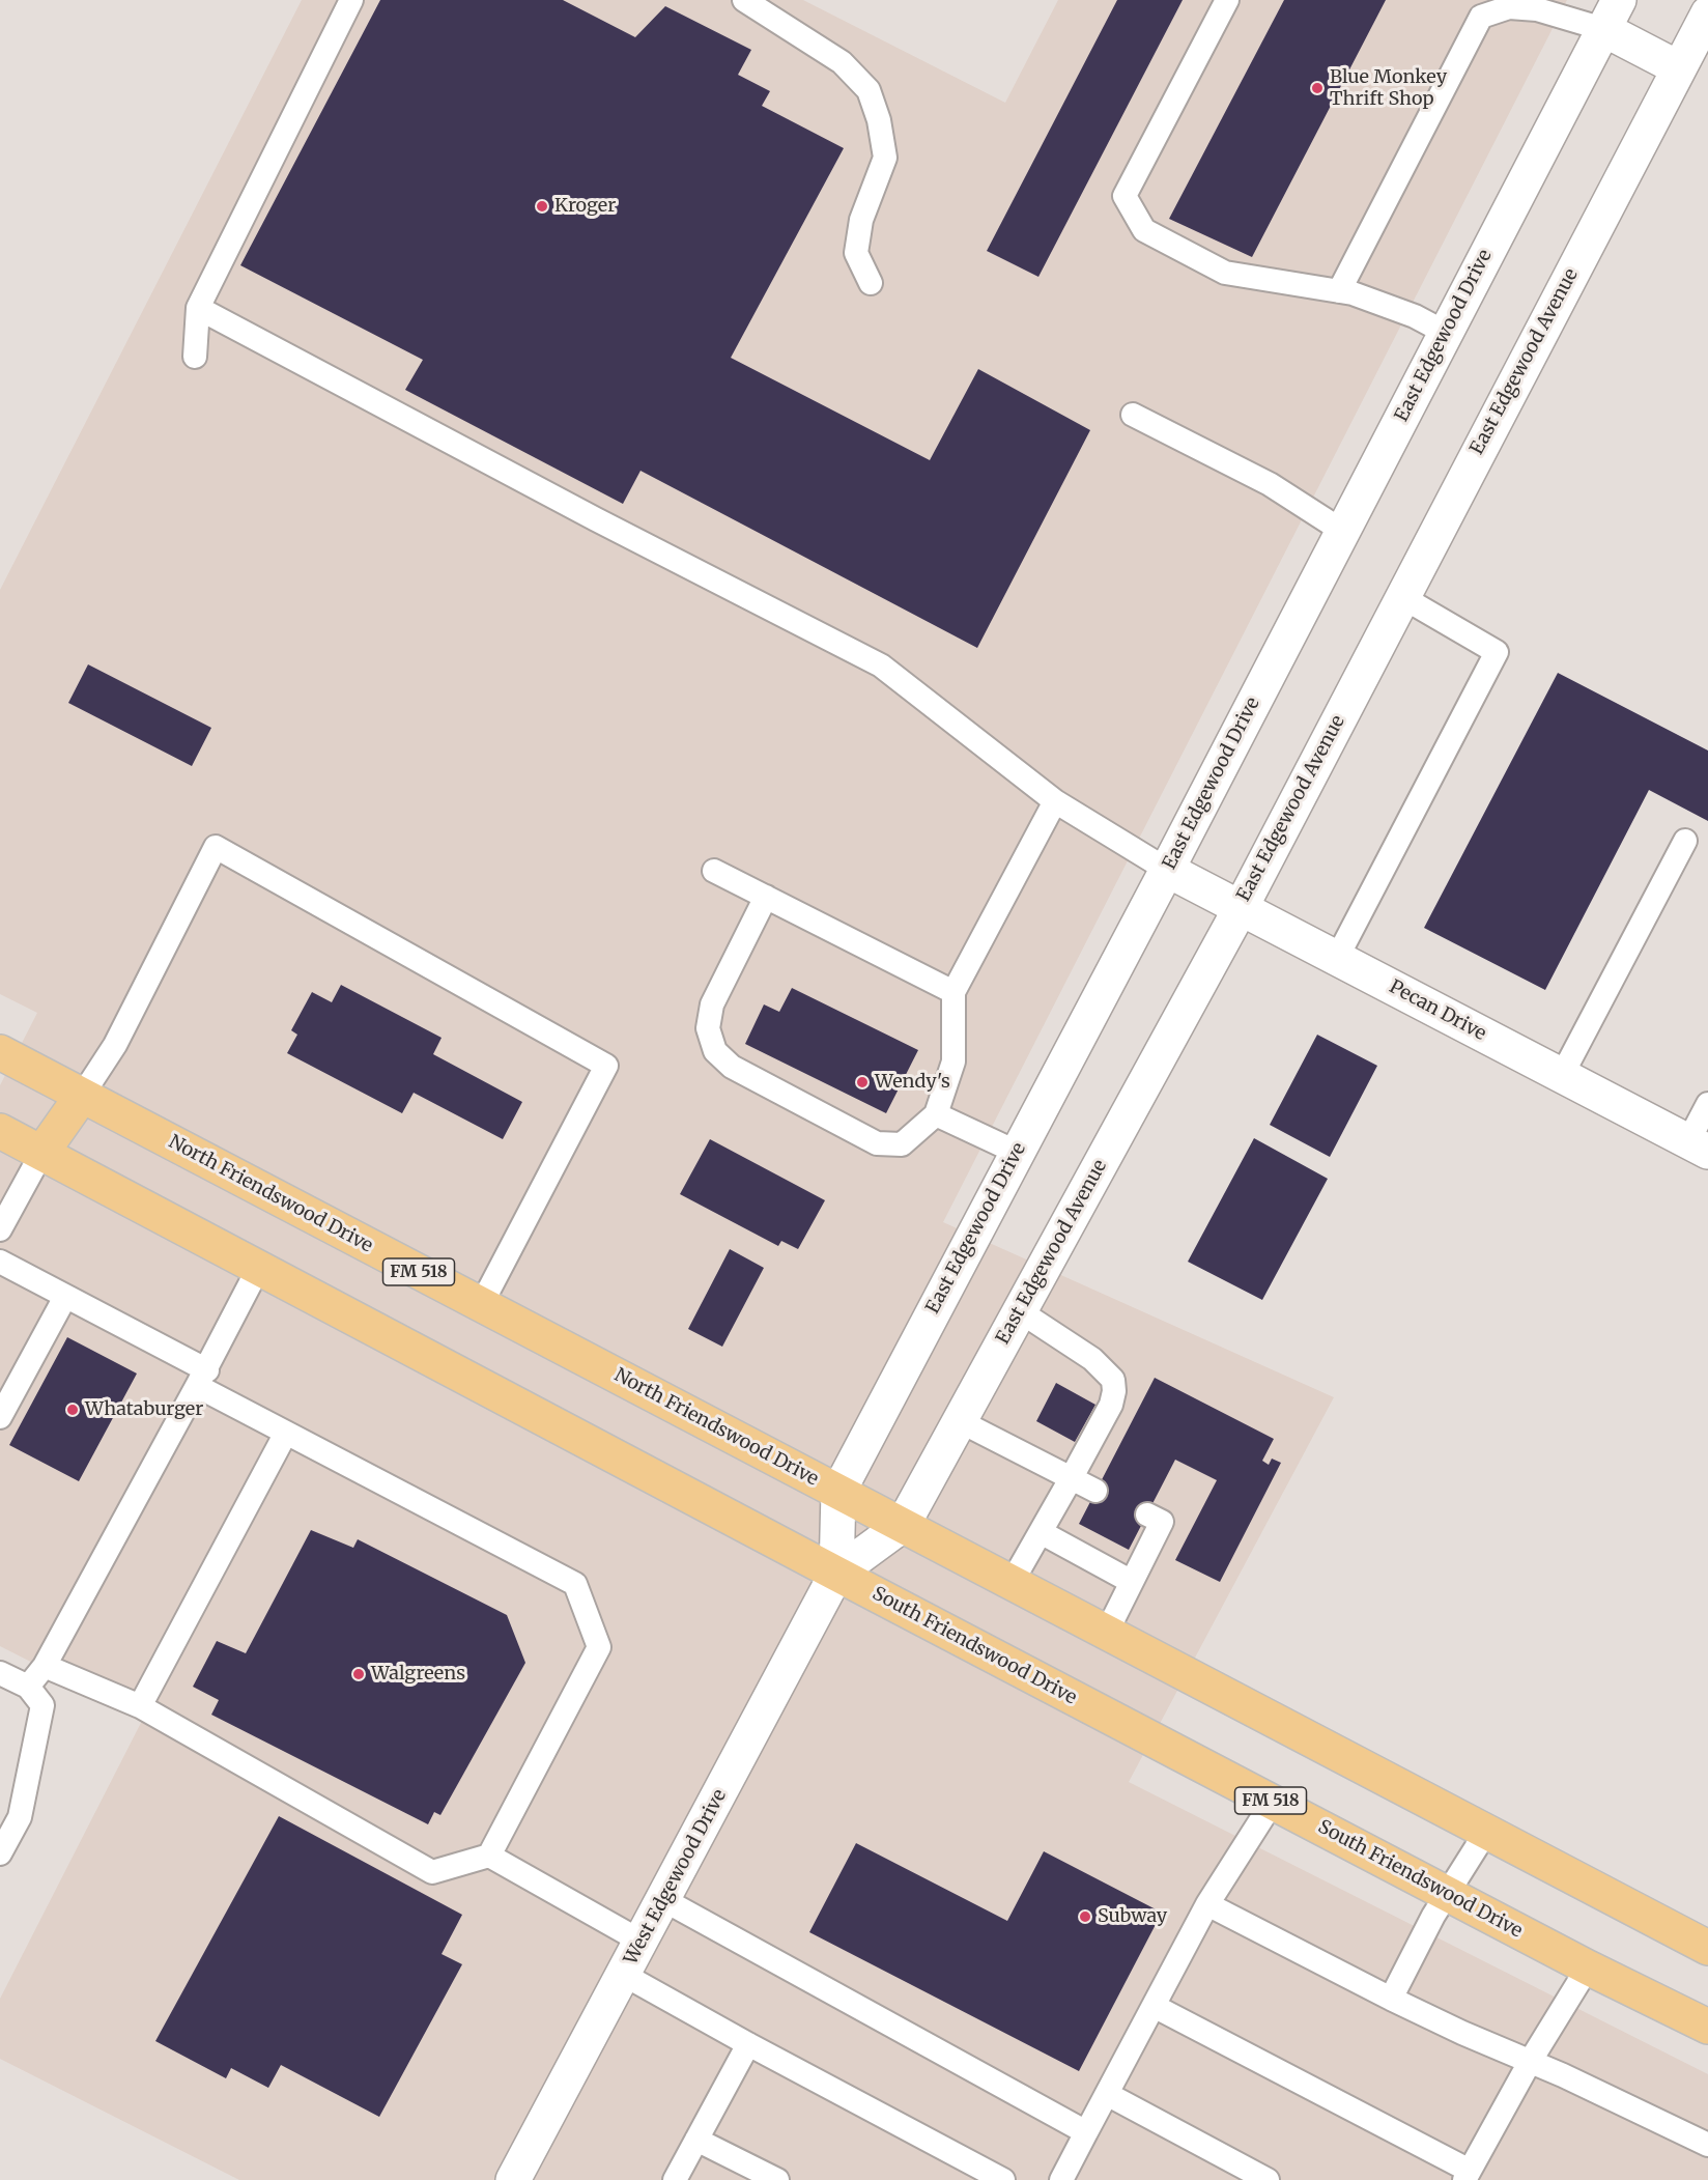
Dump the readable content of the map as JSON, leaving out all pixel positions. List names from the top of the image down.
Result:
{
  "streets": {
    "main road": [
      "East Edgewood Drive",
      "East Edgewood Avenue",
      "Pecan Drive",
      "North Friendswood Drive",
      "FM 518",
      "South Friendswood Drive",
      "West Edgewood Drive"
    ]
  },
  "crossings": [
    ["East Edgewood Drive", "East Edgewood Avenue"],
    ["East Edgewood Drive", "Pecan Drive"],
    ["East Edgewood Drive", "North Friendswood Drive"],
    ["East Edgewood Drive", "FM 518"],
    ["East Edgewood Drive", "South Friendswood Drive"],
    ["East Edgewood Drive", "West Edgewood Drive"],
    ["East Edgewood Avenue", "Pecan Drive"],
    ["East Edgewood Avenue", "FM 518"],
    ["East Edgewood Avenue", "South Friendswood Drive"],
    ["East Edgewood Avenue", "West Edgewood Drive"],
    ["North Friendswood Drive", "FM 518"],
    ["FM 518", "South Friendswood Drive"],
    ["FM 518", "West Edgewood Drive"],
    ["South Friendswood Drive", "West Edgewood Drive"]
  ],
  "places": [
    "Blue Monkey Thrift Shop",
    "Kroger",
    "Wendy's",
    "Whataburger",
    "Walgreens",
    "Subway"
  ]
}
